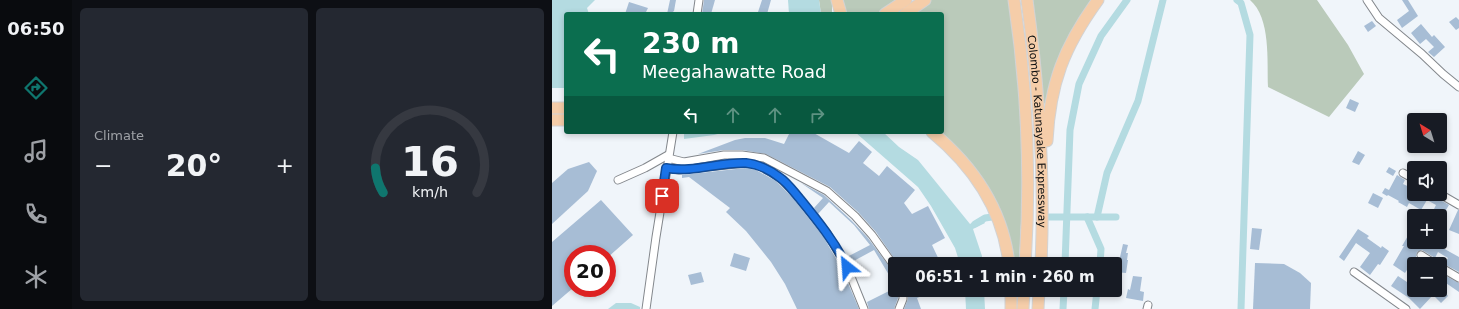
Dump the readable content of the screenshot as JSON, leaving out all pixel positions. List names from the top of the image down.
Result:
{
  "streets": {
    "highway": ["Colombo - Katunayake Expressway"]
  },
  "north": "top left",
  "page": {
    "tabs": "06:50",
    "tile": "Climate",
    "turn": ["230 m", "Meegahawatte Road"],
    "map_buttons": ["+", "−"],
    "heat": ["−", "20°", "+"],
    "limit": "20",
    "trip": "06:51 · 1 min · 260 m",
    "gauge": ["16", "km/h"]
  }
}
